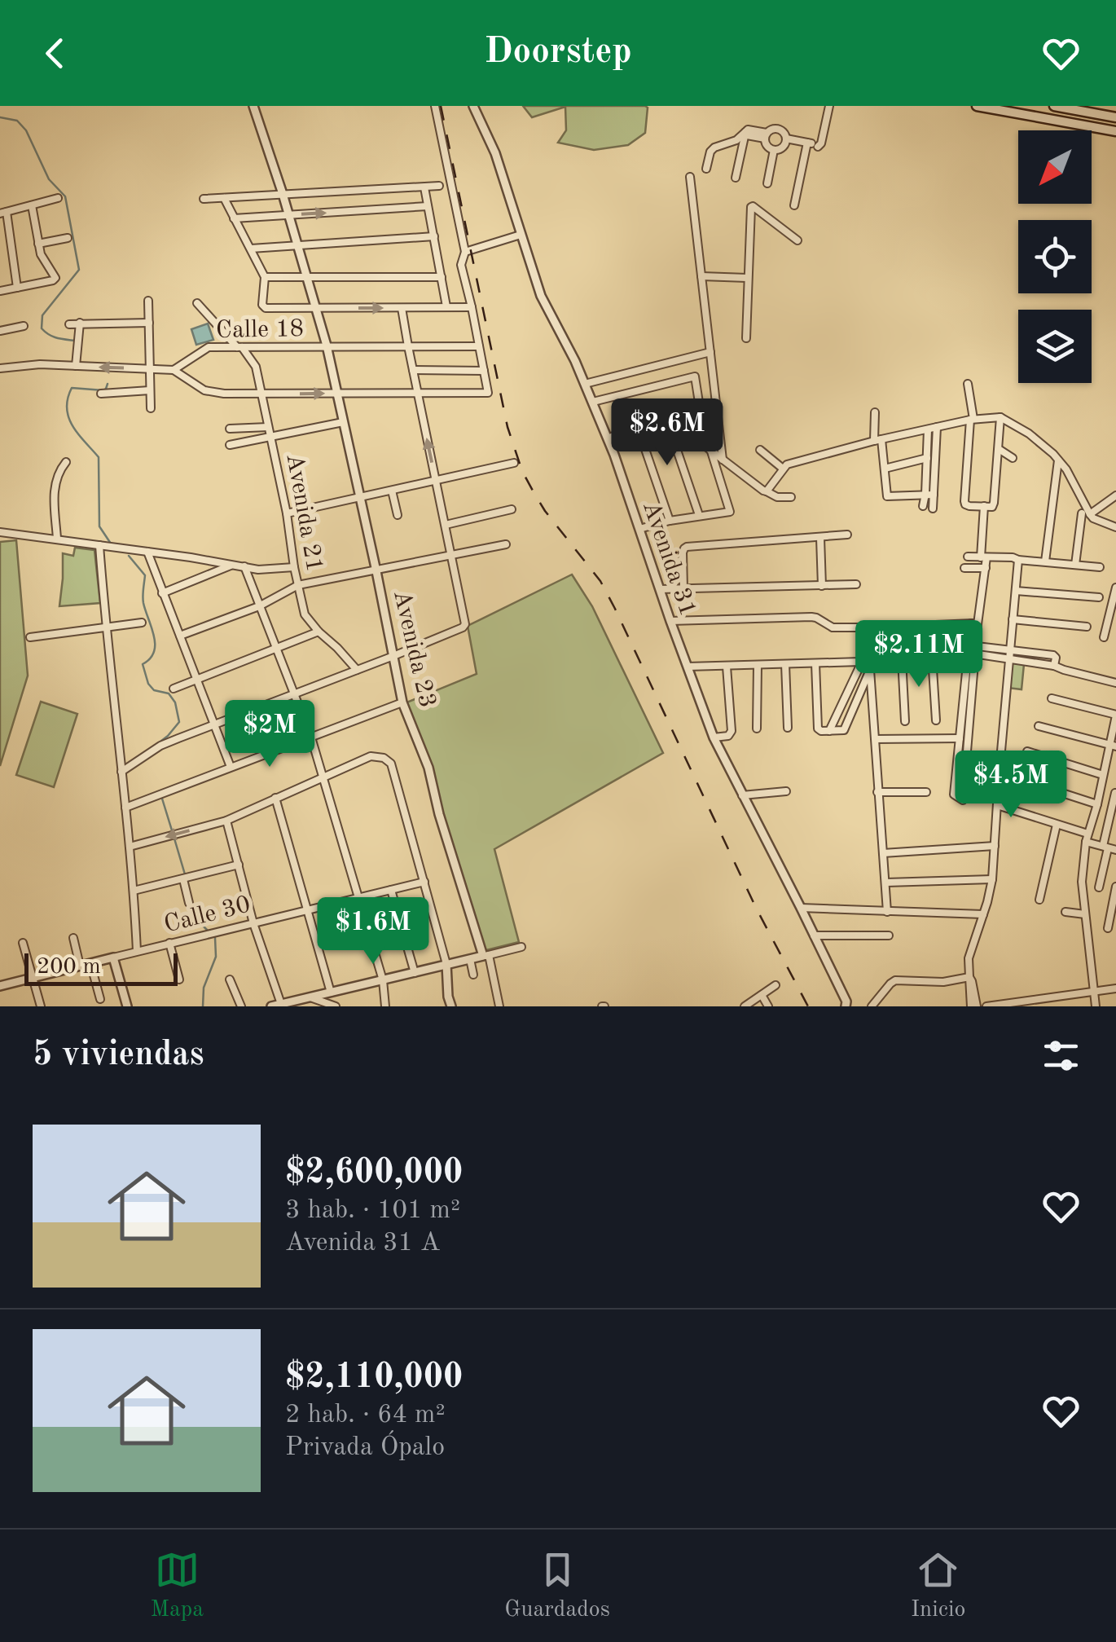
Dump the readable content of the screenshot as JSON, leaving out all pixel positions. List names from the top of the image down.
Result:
{
  "streets": {
    "street": [
      "Calle 18",
      "Avenida 21",
      "Avenida 31",
      "Avenida 23",
      "Calle 30"
    ]
  },
  "crossings": [
    ["Calle 18", "Avenida 21"],
    ["Calle 18", "Avenida 23"]
  ],
  "scale_bar": "200 m",
  "north": "bottom left",
  "page": {
    "header": "Doorstep",
    "price": [
      "$2.6M",
      "$2.11M",
      "$2M",
      "$4.5M",
      "$1.6M"
    ],
    "scale": "200 m",
    "heading": "5 viviendas",
    "list": [
      {
        "name": "$2,600,000",
        "note": "3 hab. · 101 m² · Avenida 31 A"
      },
      {
        "name": "$2,110,000",
        "note": "2 hab. · 64 m² · Privada Ópalo"
      }
    ],
    "tabs": ["Mapa", "Guardados", "Inicio"]
  }
}
